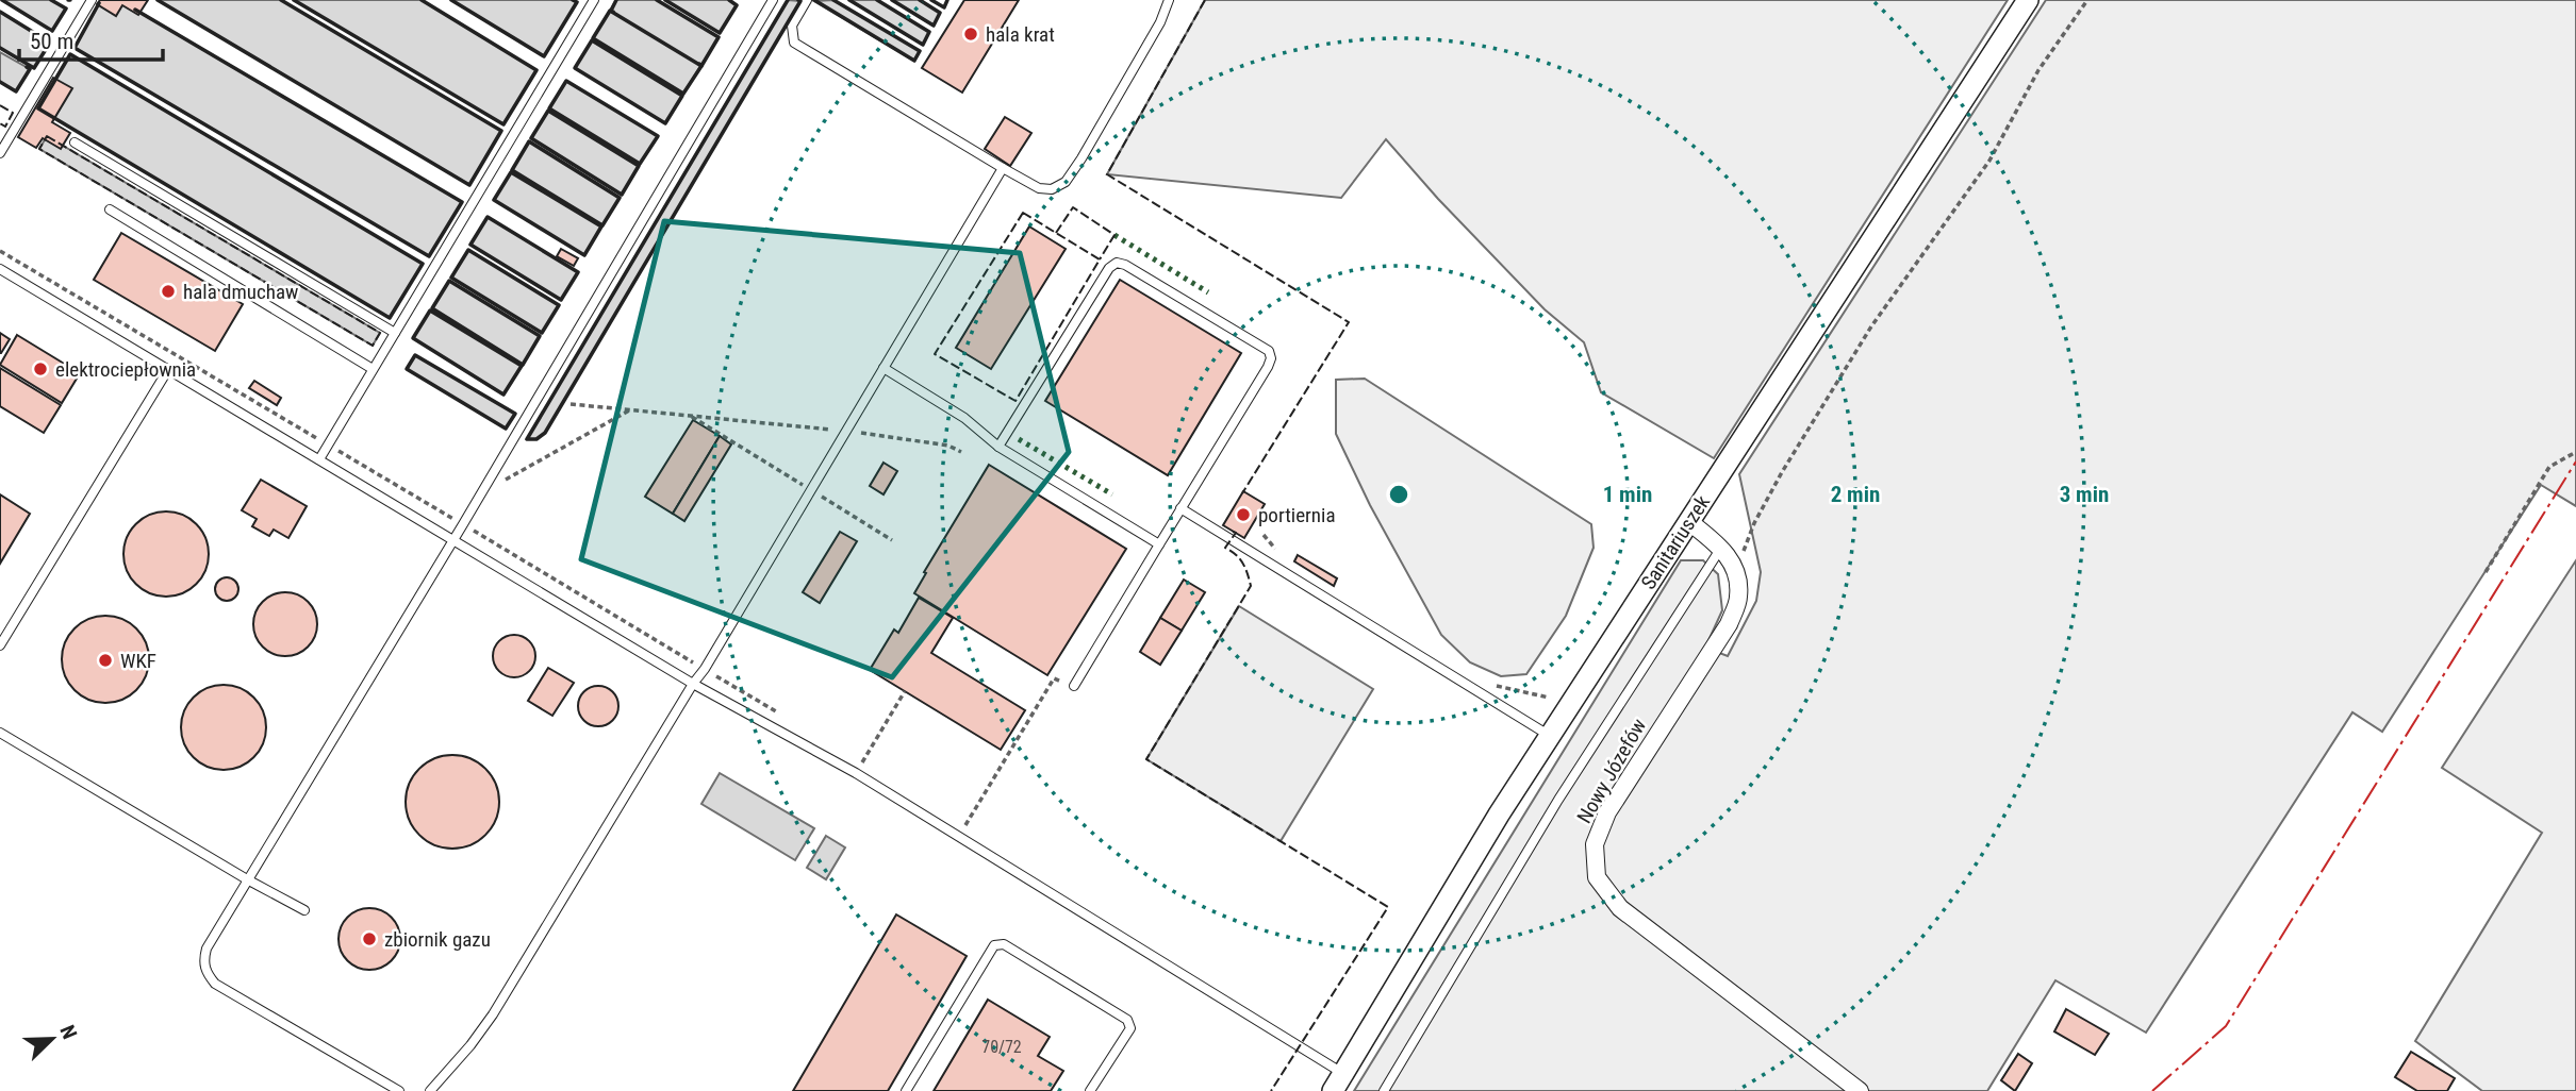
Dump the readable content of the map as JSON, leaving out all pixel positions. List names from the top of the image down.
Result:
{
  "streets": {
    "street": ["Sanitariuszek", "Nowy Józefów"]
  },
  "places": [
    "hala krat",
    "hala dmuchaw",
    "elektrociepłownia",
    "portiernia",
    "WKF",
    "zbiornik gazu"
  ],
  "house_numbers": ["70/72"],
  "scale_bar": "50 m",
  "north": "top right",
  "rings": ["1 min", "2 min", "3 min"]
}
